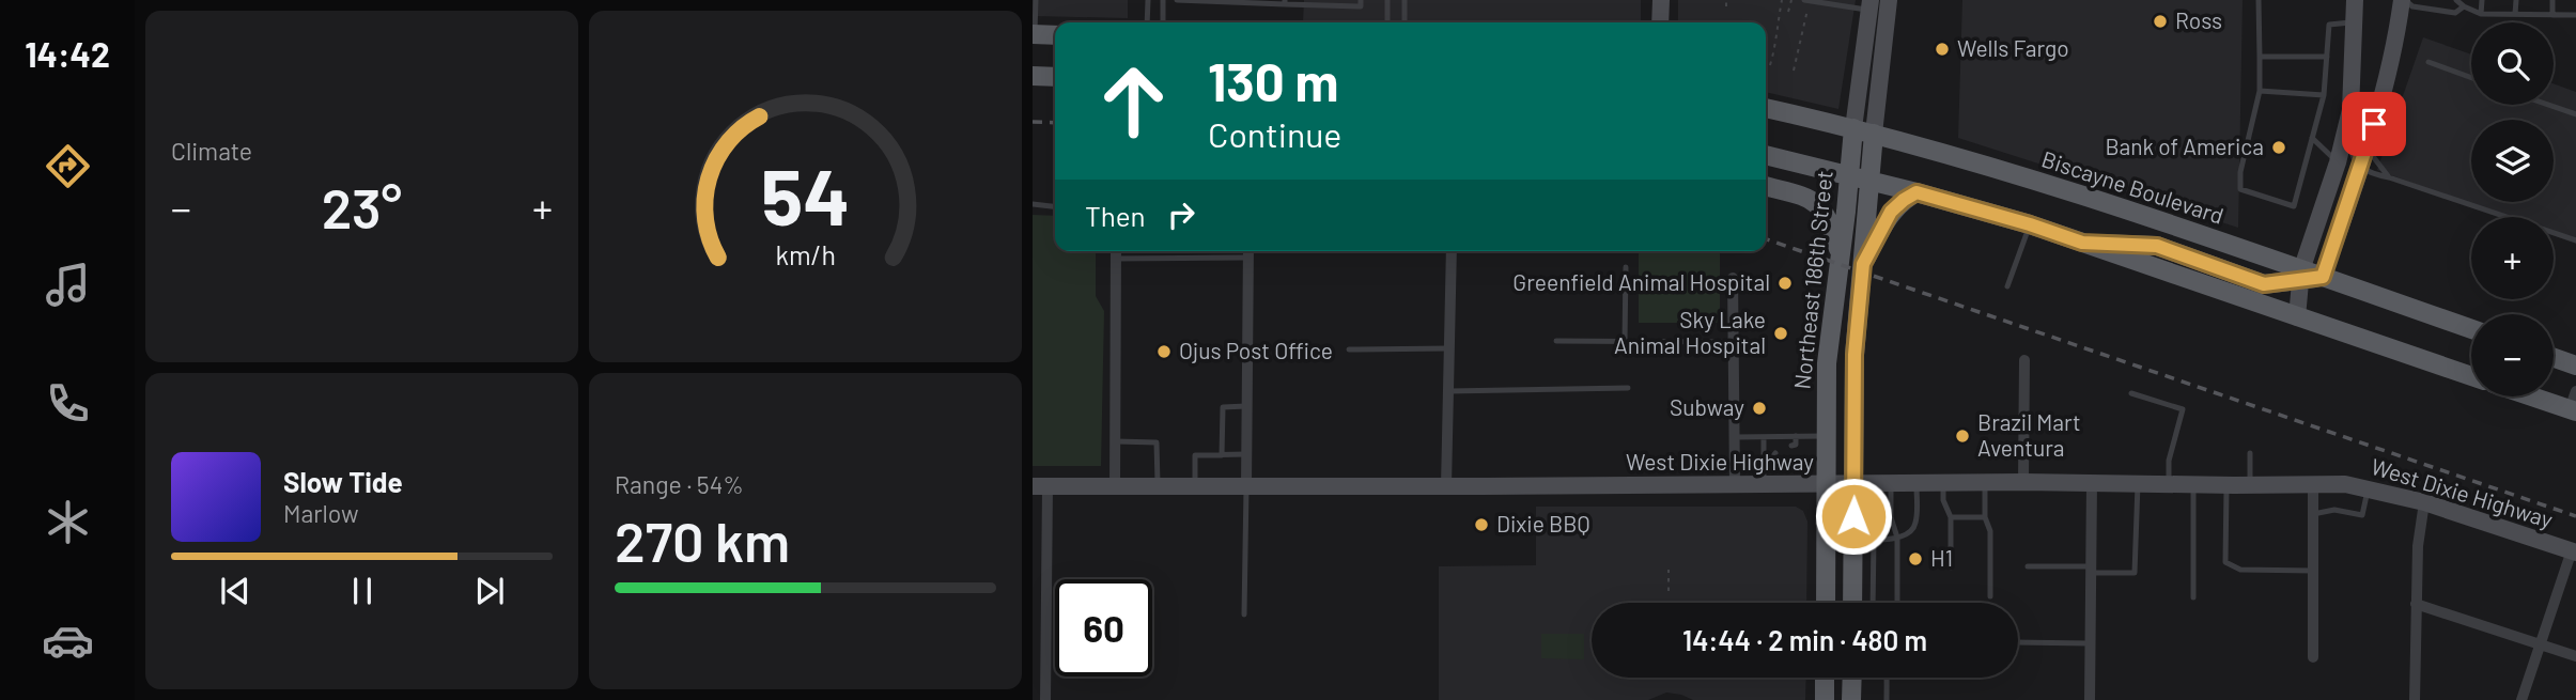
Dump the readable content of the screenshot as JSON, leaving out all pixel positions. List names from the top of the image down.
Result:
{
  "streets": {
    "main road": ["Biscayne Boulevard", "Northeast 186th Street"],
    "street": ["West Dixie Highway"]
  },
  "crossings": [
    ["Biscayne Boulevard", "Northeast 186th Street"],
    ["Northeast 186th Street", "West Dixie Highway"]
  ],
  "places": [
    "Ross",
    "Wells Fargo",
    "Bank of America",
    "Greenfield Animal Hospital",
    "Sky Lake Animal Hospital",
    "Ojus Post Office",
    "Subway",
    "Brazil Mart Aventura",
    "Dixie BBQ",
    "H1"
  ],
  "page": {
    "tabs": "14:42",
    "tile": [
      "Climate",
      ["Range · 54%", "270 km"]
    ],
    "map_buttons": ["+", "−"],
    "turn": ["130 m", "Continue"],
    "heat": ["−", "23°", "+"],
    "then": "Then",
    "song": ["Slow Tide", "Marlow"],
    "limit": "60",
    "trip": "14:44 · 2 min · 480 m",
    "gauge": ["54", "km/h"]
  }
}
